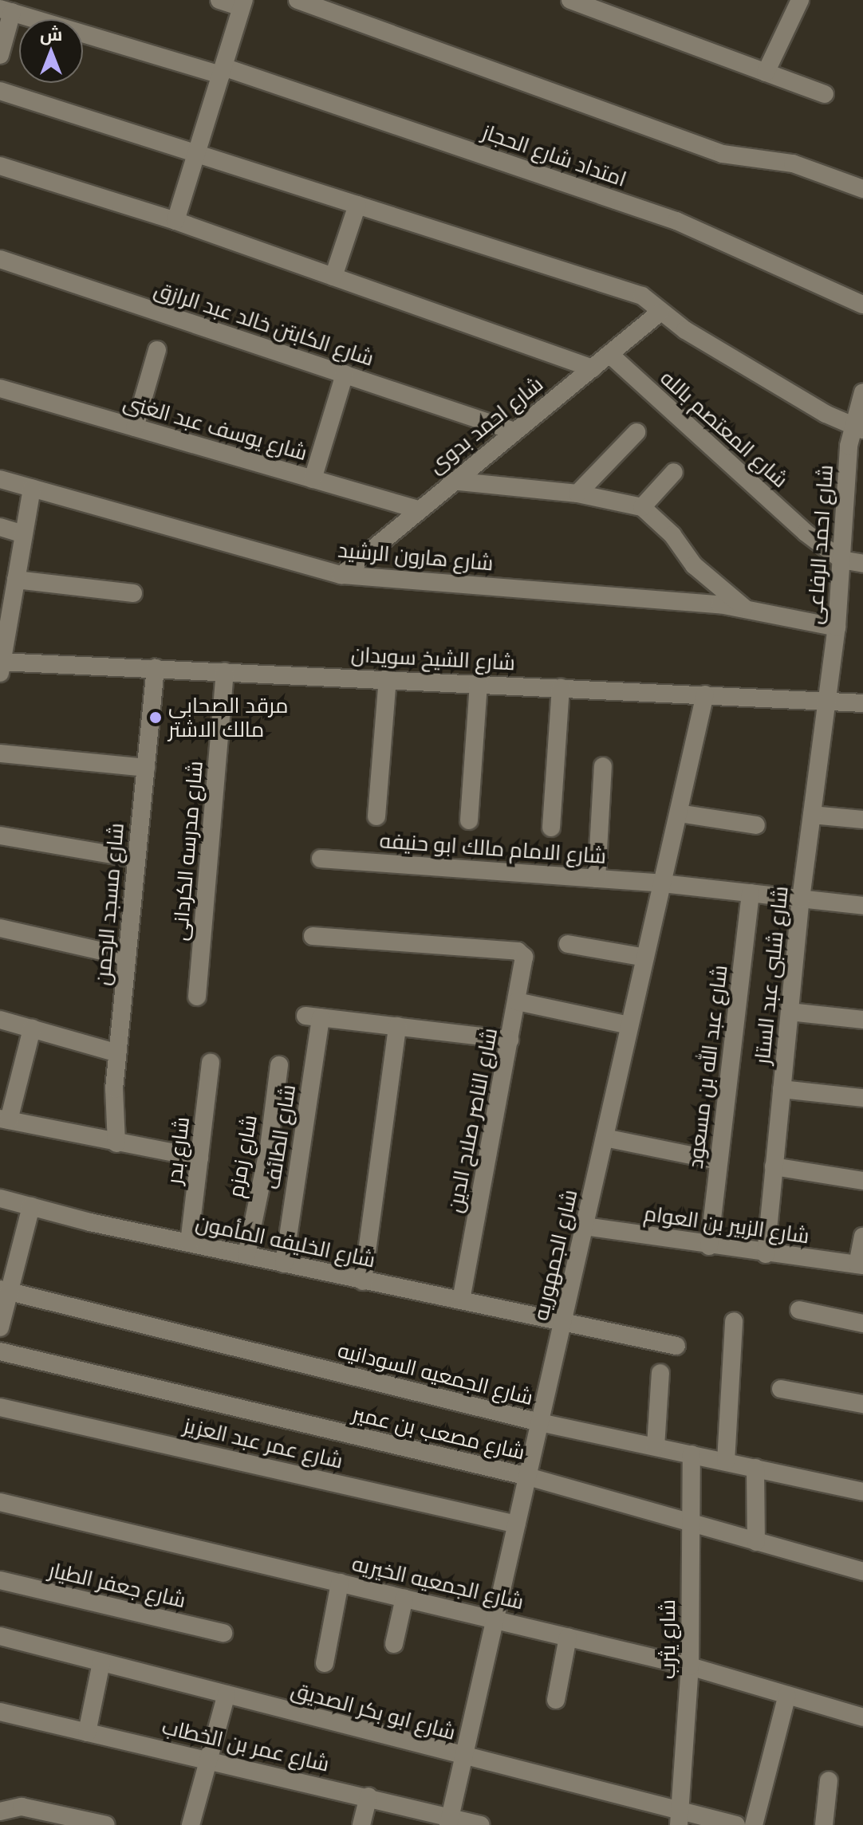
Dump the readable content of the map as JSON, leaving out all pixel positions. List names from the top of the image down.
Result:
{
  "streets": {
    "street": [
      "امتداد شارع الحجاز",
      "شارع الكابتن خالد عبد الرازق",
      "شارع احمد بدوى",
      "شارع يوسف عبد الغنى",
      "شارع المعتصم بالله",
      "شارع احمد الرفاعى",
      "شارع هارون الرشيد",
      "شارع الشيخ سويدان",
      "شارع الامام مالك ابو حنيفه",
      "شارع مدرسه الكردانى",
      "شارع مسجد الرحمن",
      "شارع شلبى عبد الستار",
      "شارع عبد الله بن مسعود",
      "شارع الناصر صلاح الدين",
      "شارع الطائف",
      "شارع بدر",
      "شارع زمزم",
      "شارع الزبير بن العوام",
      "شارع الخليفه المأمون",
      "شارع الجمهوريه",
      "شارع الجمعيه السودانيه",
      "شارع مصعب بن عمير",
      "شارع عمر عبد العزيز",
      "شارع الجمعيه الخيريه",
      "شارع جعفر الطيار",
      "شارع يثرب",
      "شارع ابو بكر الصديق",
      "شارع عمر بن الخطاب"
    ]
  },
  "crossings": [
    ["شارع الكابتن خالد عبد الرازق", "شارع احمد بدوى"],
    ["شارع احمد بدوى", "شارع يوسف عبد الغنى"],
    ["شارع احمد بدوى", "شارع المعتصم بالله"],
    ["شارع احمد بدوى", "شارع هارون الرشيد"],
    ["شارع المعتصم بالله", "شارع احمد الرفاعى"],
    ["شارع احمد الرفاعى", "شارع هارون الرشيد"],
    ["شارع احمد الرفاعى", "شارع الشيخ سويدان"],
    ["شارع احمد الرفاعى", "شارع شلبى عبد الستار"],
    ["شارع الشيخ سويدان", "شارع مدرسه الكردانى"],
    ["شارع الشيخ سويدان", "شارع مسجد الرحمن"],
    ["شارع الشيخ سويدان", "شارع شلبى عبد الستار"],
    ["شارع الشيخ سويدان", "شارع الجمهوريه"],
    ["شارع الامام مالك ابو حنيفه", "شارع شلبى عبد الستار"],
    ["شارع الامام مالك ابو حنيفه", "شارع عبد الله بن مسعود"],
    ["شارع الامام مالك ابو حنيفه", "شارع الجمهوريه"],
    ["شارع شلبى عبد الستار", "شارع الزبير بن العوام"],
    ["شارع عبد الله بن مسعود", "شارع الزبير بن العوام"],
    ["شارع الناصر صلاح الدين", "شارع الخليفه المأمون"],
    ["شارع الطائف", "شارع الخليفه المأمون"],
    ["شارع بدر", "شارع الخليفه المأمون"],
    ["شارع زمزم", "شارع الخليفه المأمون"],
    ["شارع الزبير بن العوام", "شارع الجمهوريه"],
    ["شارع الخليفه المأمون", "شارع الجمهوريه"],
    ["شارع الجمهوريه", "شارع الجمعيه السودانيه"],
    ["شارع الجمهوريه", "شارع مصعب بن عمير"],
    ["شارع الجمهوريه", "شارع عمر عبد العزيز"],
    ["شارع الجمهوريه", "شارع الجمعيه الخيريه"],
    ["شارع الجمهوريه", "شارع ابو بكر الصديق"],
    ["شارع الجمهوريه", "شارع عمر بن الخطاب"],
    ["شارع الجمعيه السودانيه", "شارع يثرب"],
    ["شارع مصعب بن عمير", "شارع يثرب"],
    ["شارع الجمعيه الخيريه", "شارع يثرب"],
    ["شارع يثرب", "شارع ابو بكر الصديق"]
  ],
  "places": ["مرقد الصحابي مالك الاشتر"],
  "north": "top"
}
